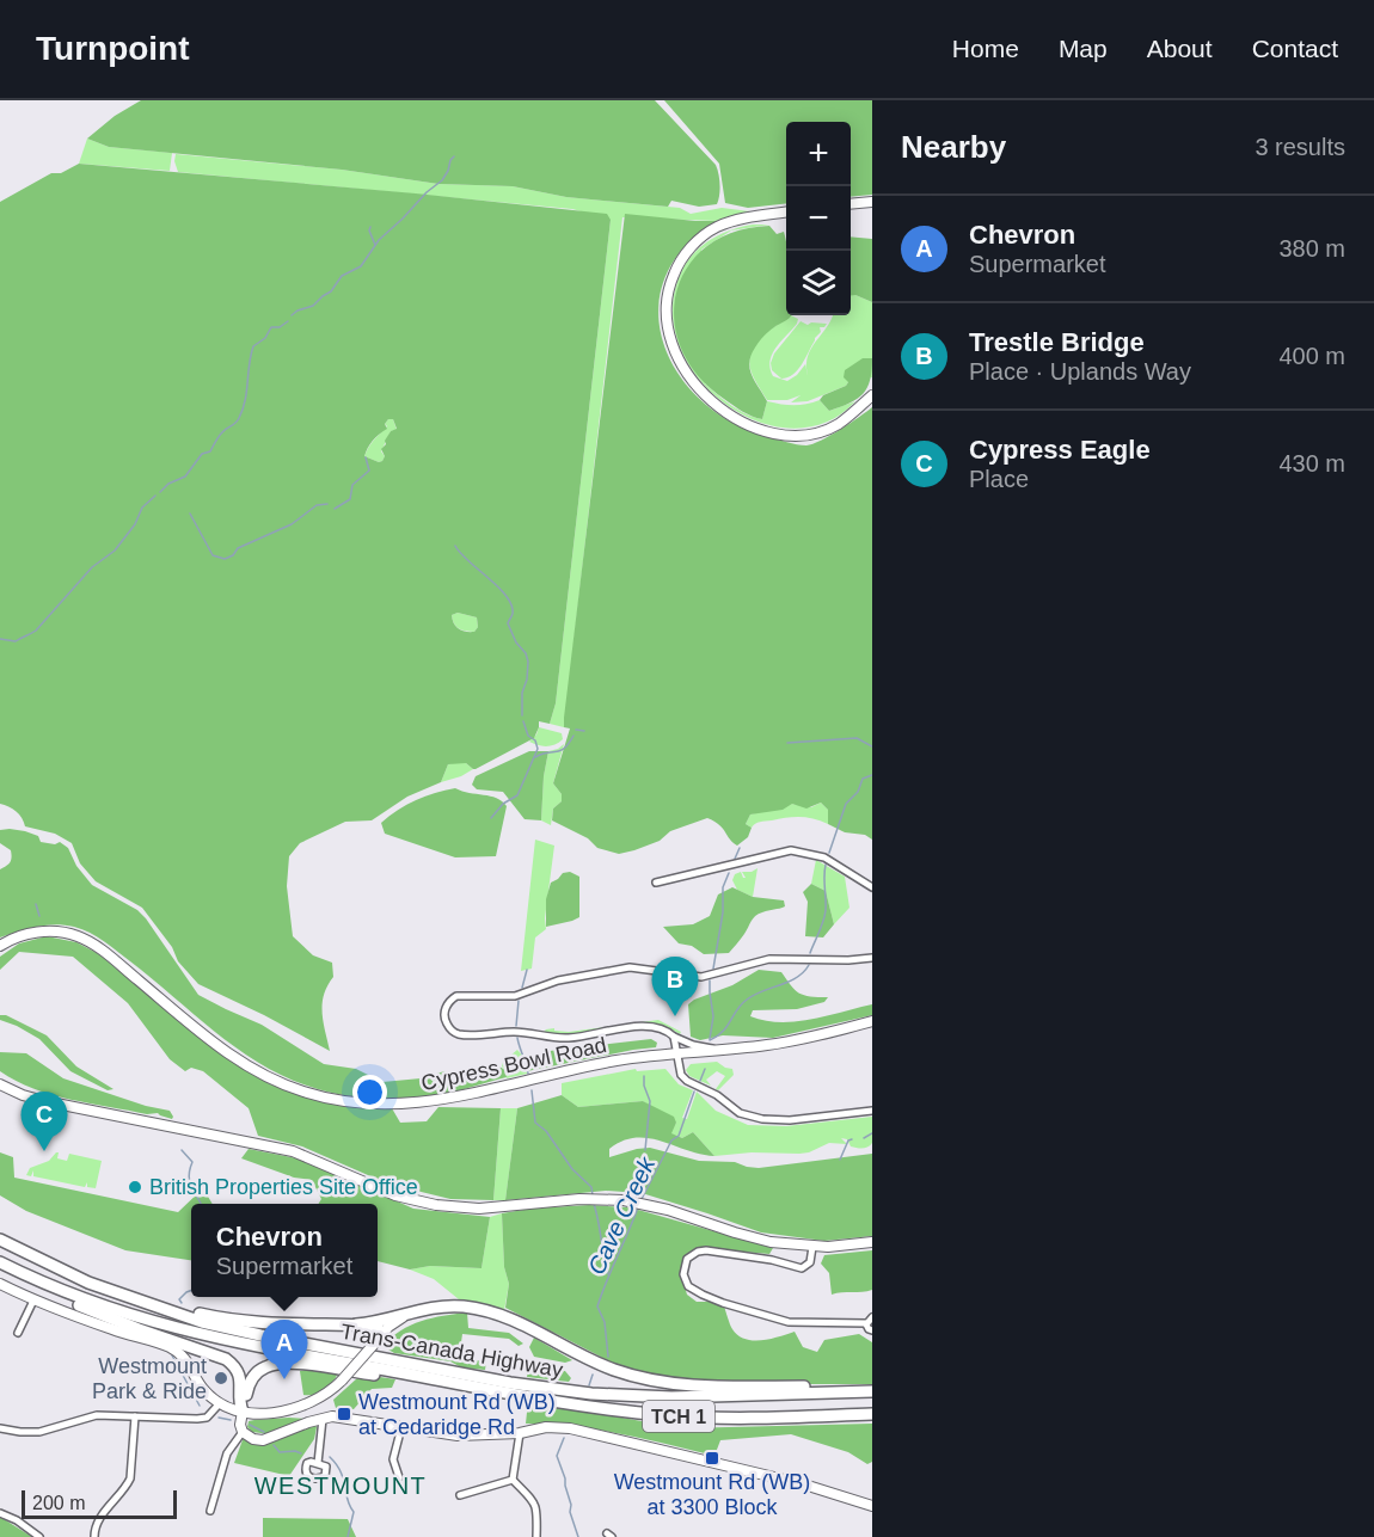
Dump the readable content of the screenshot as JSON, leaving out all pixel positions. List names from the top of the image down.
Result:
{
  "streets": {
    "highway": ["Trans-Canada Highway", "TCH 1"],
    "street": ["Cypress Bowl Road"]
  },
  "districts": ["WESTMOUNT"],
  "water": ["Cave Creek"],
  "places": {
    "other": ["British Properties Site Office", "Westmount Park & Ride"],
    "transit": ["Westmount Rd (WB) at Cedaridge Rd", "Westmount Rd (WB) at 3300 Block"]
  },
  "scale_bar": "200 m",
  "page": {
    "header": "Turnpoint",
    "nav": [
      "Home",
      "Map",
      "About",
      "Contact"
    ],
    "heading": ["Nearby", "3 results"],
    "map_buttons": ["+", "−"],
    "list": [
      {
        "mark": "A",
        "name": "Chevron",
        "note": "Supermarket",
        "value": "380 m"
      },
      {
        "mark": "B",
        "name": "Trestle Bridge",
        "note": "Place · Uplands Way",
        "value": "400 m"
      },
      {
        "mark": "C",
        "name": "Cypress Eagle",
        "note": "Place",
        "value": "430 m"
      }
    ],
    "pins": ["B", "C", "A"],
    "popup": ["Chevron", "Supermarket"],
    "scale": "200 m"
  }
}
